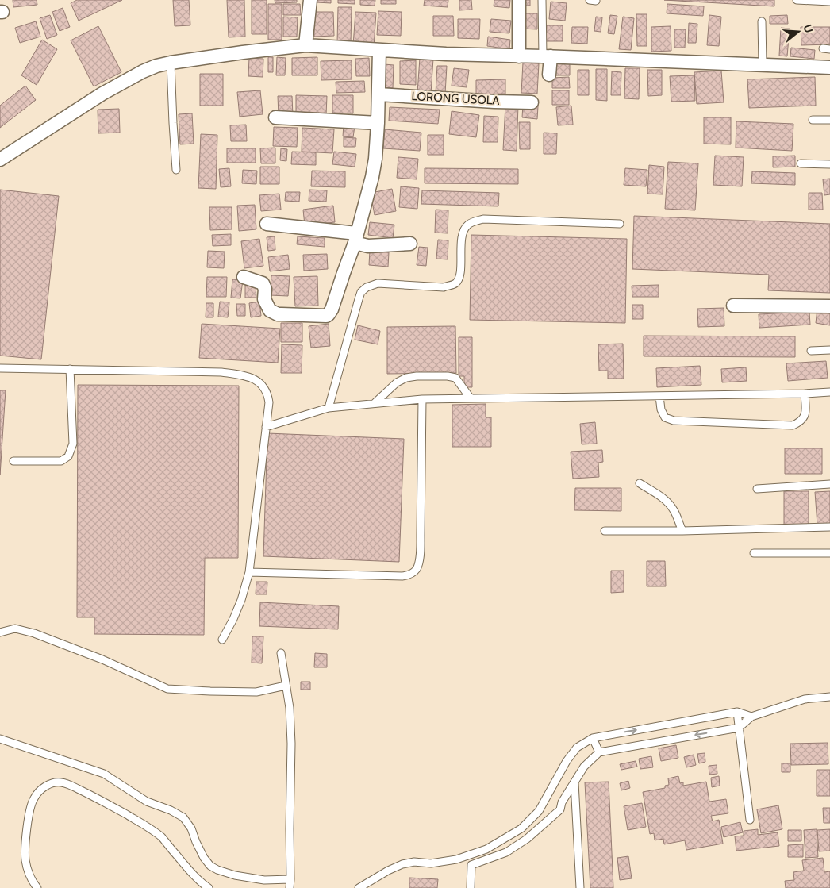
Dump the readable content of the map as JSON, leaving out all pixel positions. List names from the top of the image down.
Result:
{
  "streets": {
    "street": ["LORONG USOLA"]
  },
  "north": "right"
}
